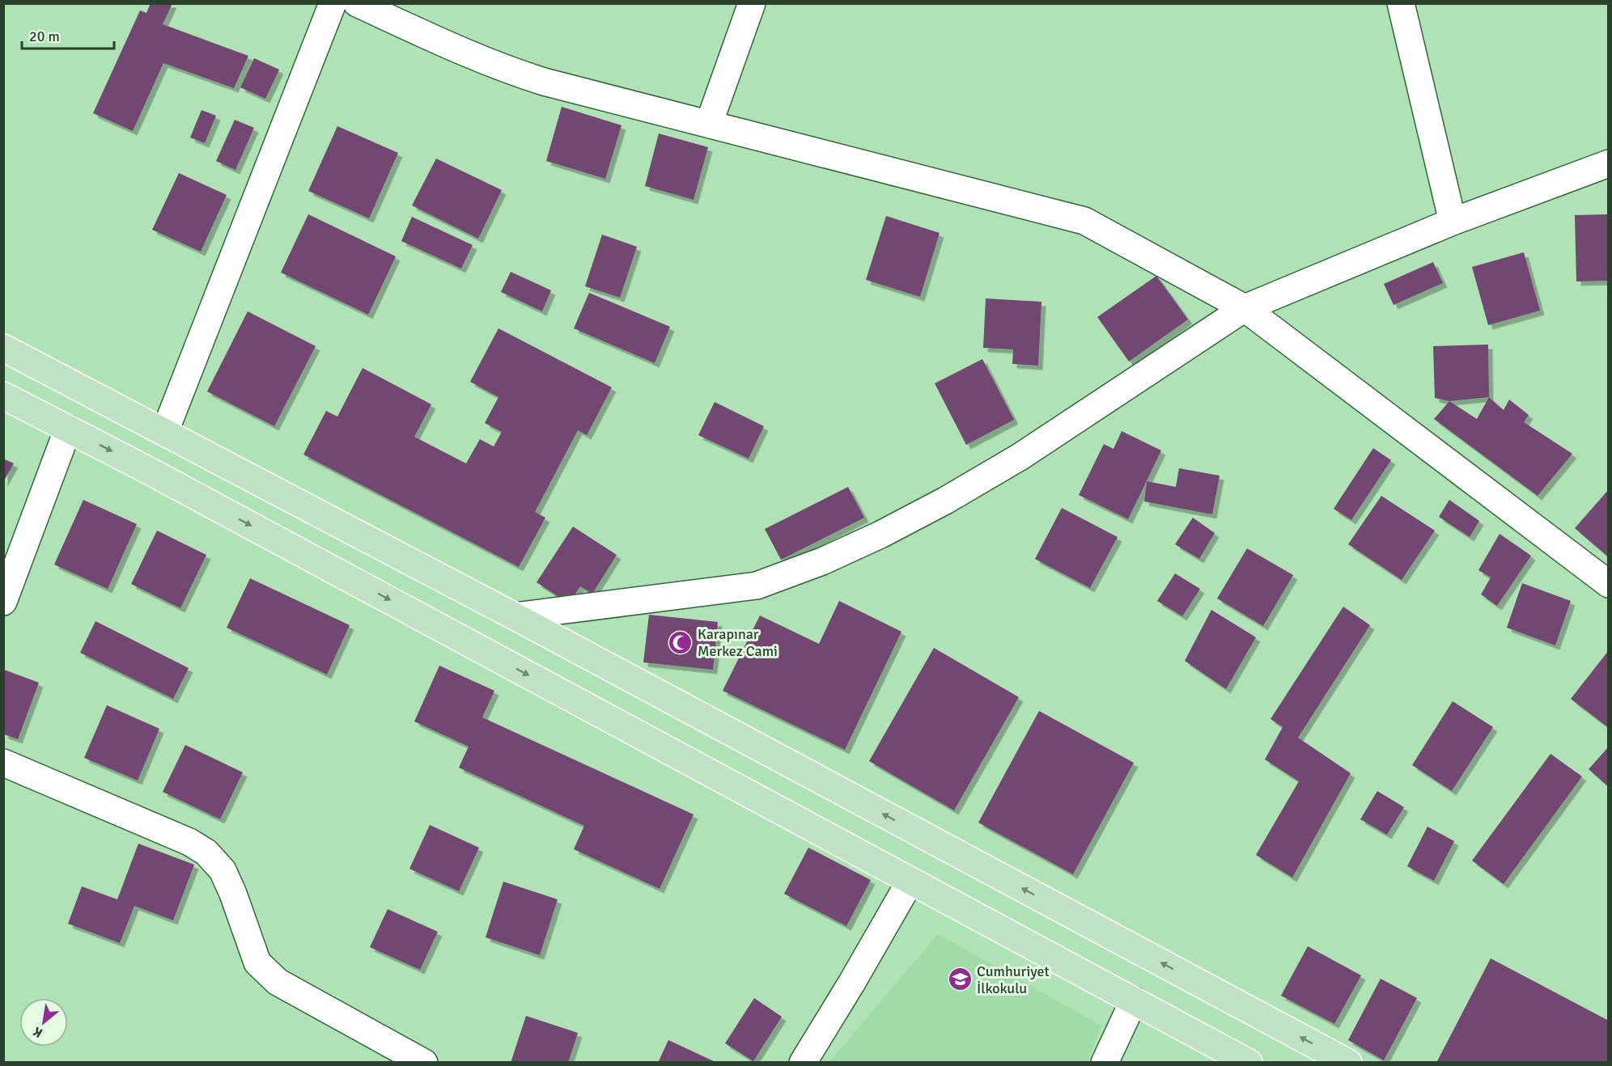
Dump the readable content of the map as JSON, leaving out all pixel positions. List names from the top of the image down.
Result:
{
  "places": {
    "mosque": ["Karapınar Merkez Cami"],
    "school or university": ["Cumhuriyet İlkokulu"]
  },
  "scale_bar": "20 m",
  "north": "bottom left"
}
